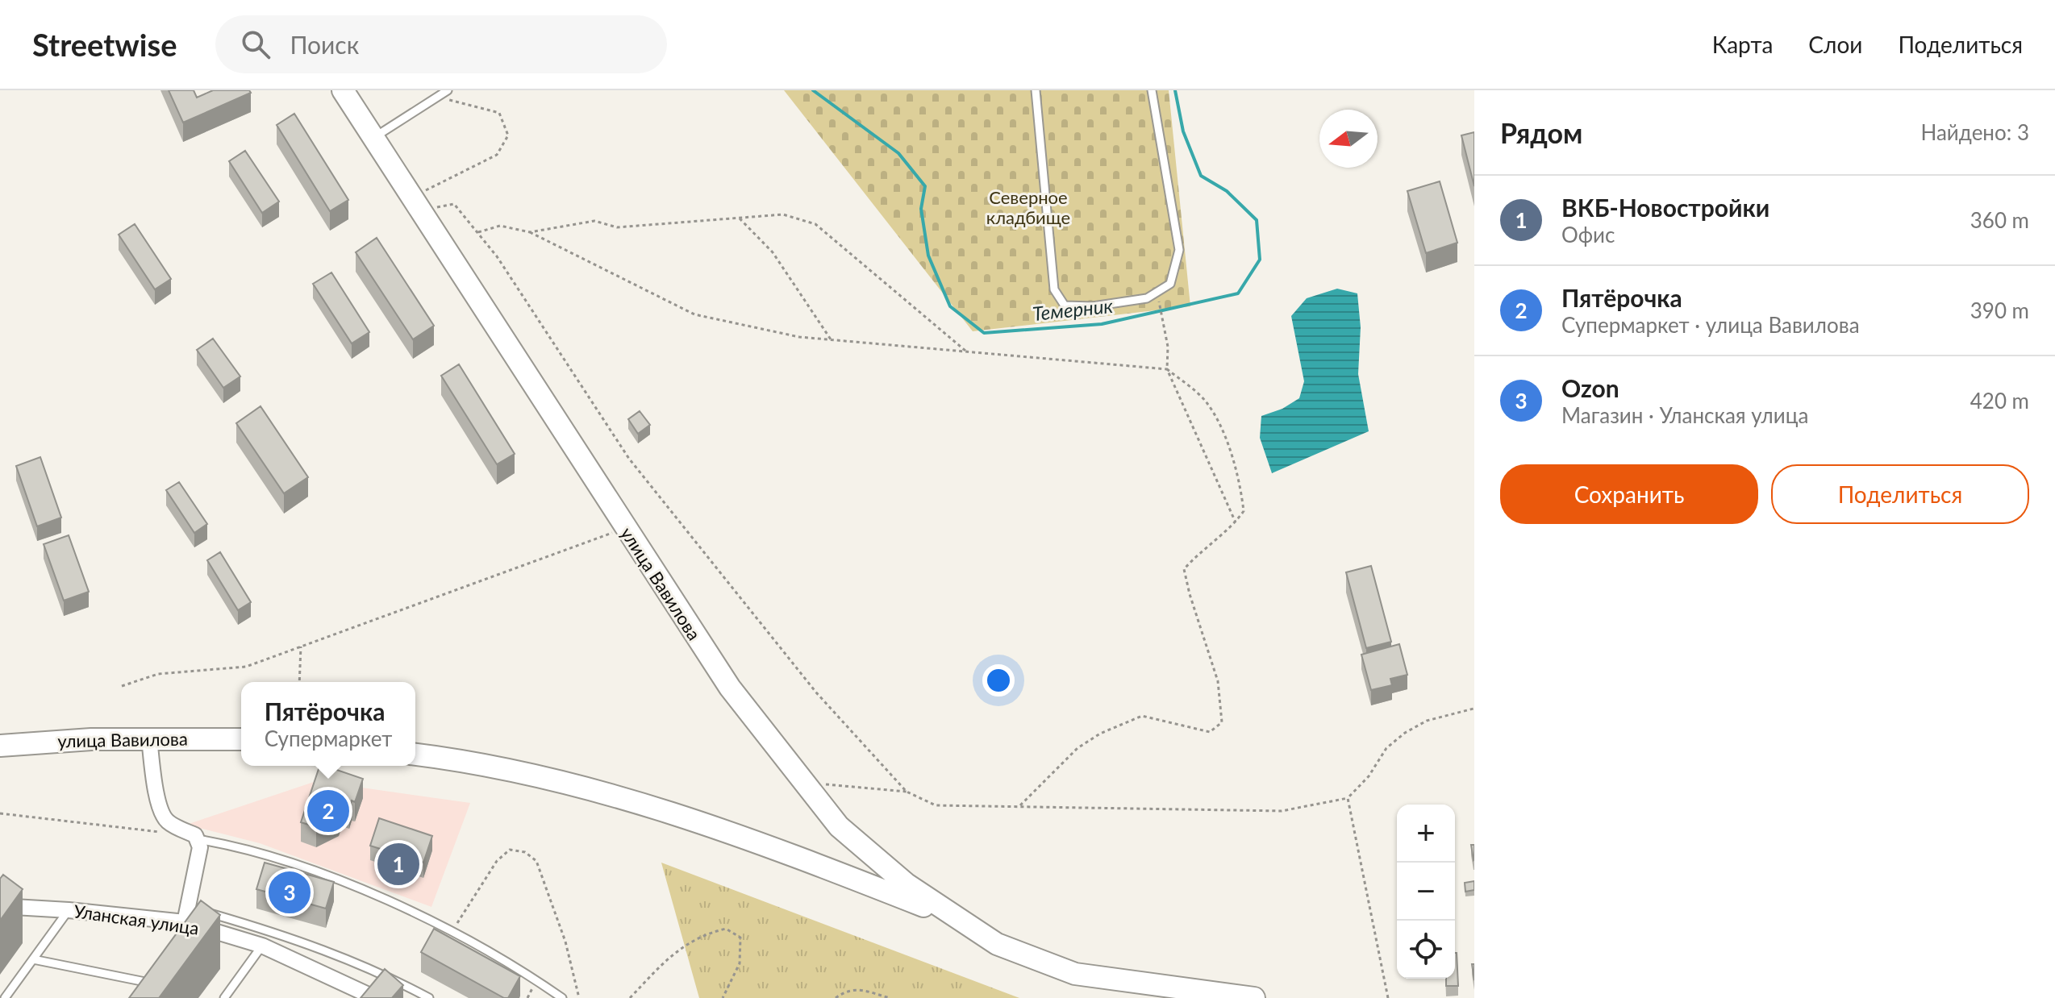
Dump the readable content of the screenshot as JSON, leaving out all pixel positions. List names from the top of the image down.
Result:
{
  "streets": {
    "street": ["улица Вавилова", "Уланская улица"]
  },
  "water": ["Темерник"],
  "parks": ["Северное кладбище"],
  "north": "left",
  "page": {
    "header": "Streetwise",
    "search": "Поиск",
    "nav": ["Карта", "Слои", "Поделиться"],
    "heading": ["Рядом", "Найдено: 3"],
    "list": [
      {
        "mark": "1",
        "name": "ВКБ-Новостройки",
        "note": "Офис",
        "value": "360 m"
      },
      {
        "mark": "2",
        "name": "Пятёрочка",
        "note": "Супермаркет · улица Вавилова",
        "value": "390 m"
      },
      {
        "mark": "3",
        "name": "Ozon",
        "note": "Магазин · Уланская улица",
        "value": "420 m"
      }
    ],
    "buttons": ["Сохранить", "Поделиться"],
    "popup": ["Пятёрочка", "Супермаркет"],
    "pins": ["2", "1", "3"],
    "map_buttons": ["+", "−"]
  }
}
